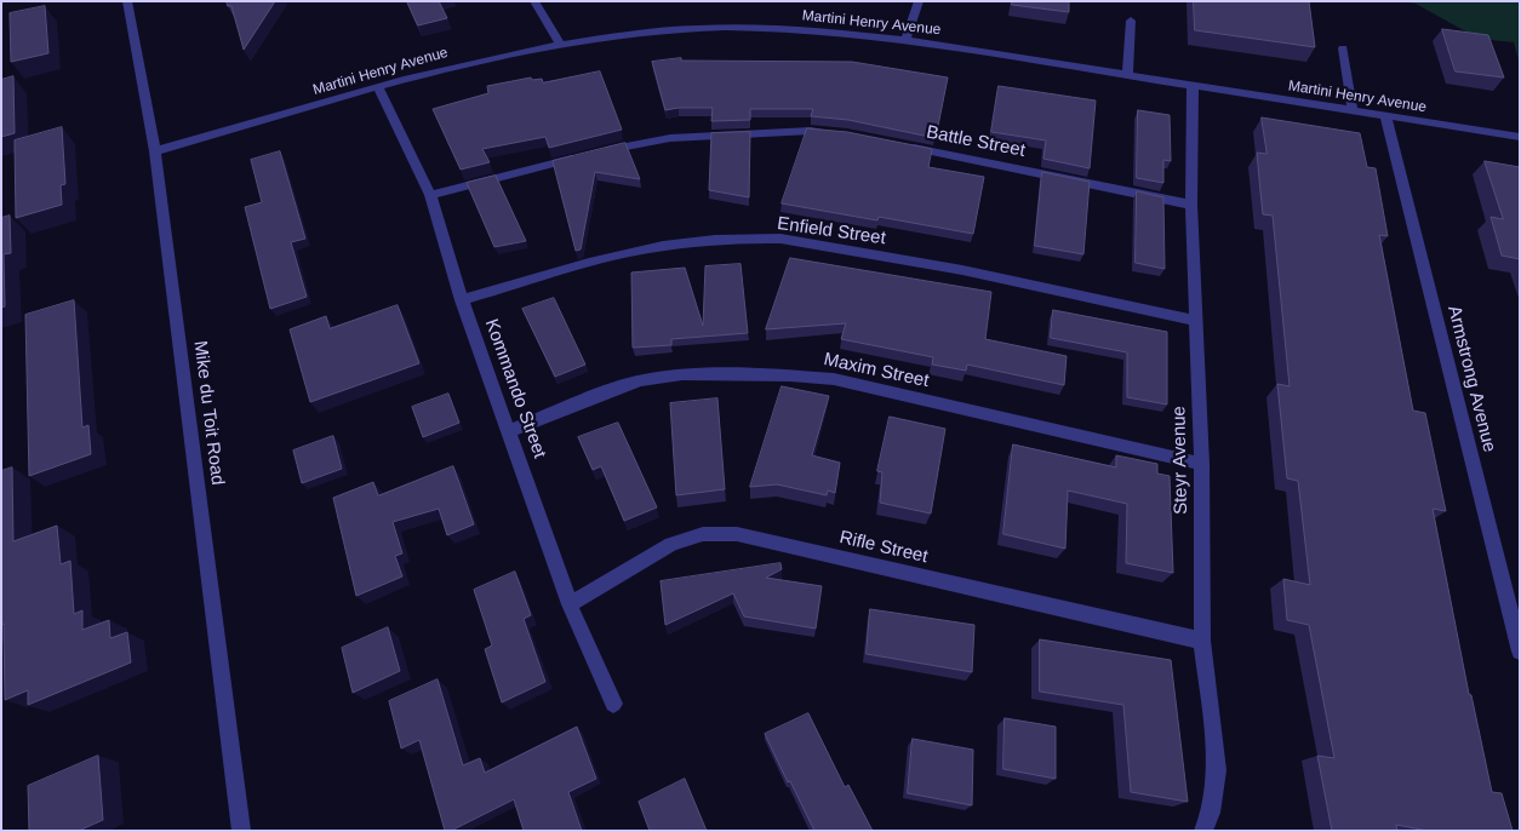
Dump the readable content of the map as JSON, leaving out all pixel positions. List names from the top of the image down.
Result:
{
  "streets": {
    "street": [
      "Martini Henry Avenue",
      "Battle Street",
      "Enfield Street",
      "Maxim Street",
      "Armstrong Avenue",
      "Kommando Street",
      "Mike du Toit Road",
      "Steyr Avenue",
      "Rifle Street"
    ]
  },
  "crossings": [
    ["Martini Henry Avenue", "Armstrong Avenue"],
    ["Martini Henry Avenue", "Kommando Street"],
    ["Martini Henry Avenue", "Mike du Toit Road"],
    ["Martini Henry Avenue", "Steyr Avenue"],
    ["Battle Street", "Steyr Avenue"],
    ["Enfield Street", "Kommando Street"],
    ["Enfield Street", "Steyr Avenue"],
    ["Maxim Street", "Kommando Street"],
    ["Maxim Street", "Steyr Avenue"],
    ["Kommando Street", "Rifle Street"],
    ["Steyr Avenue", "Rifle Street"]
  ]
}
